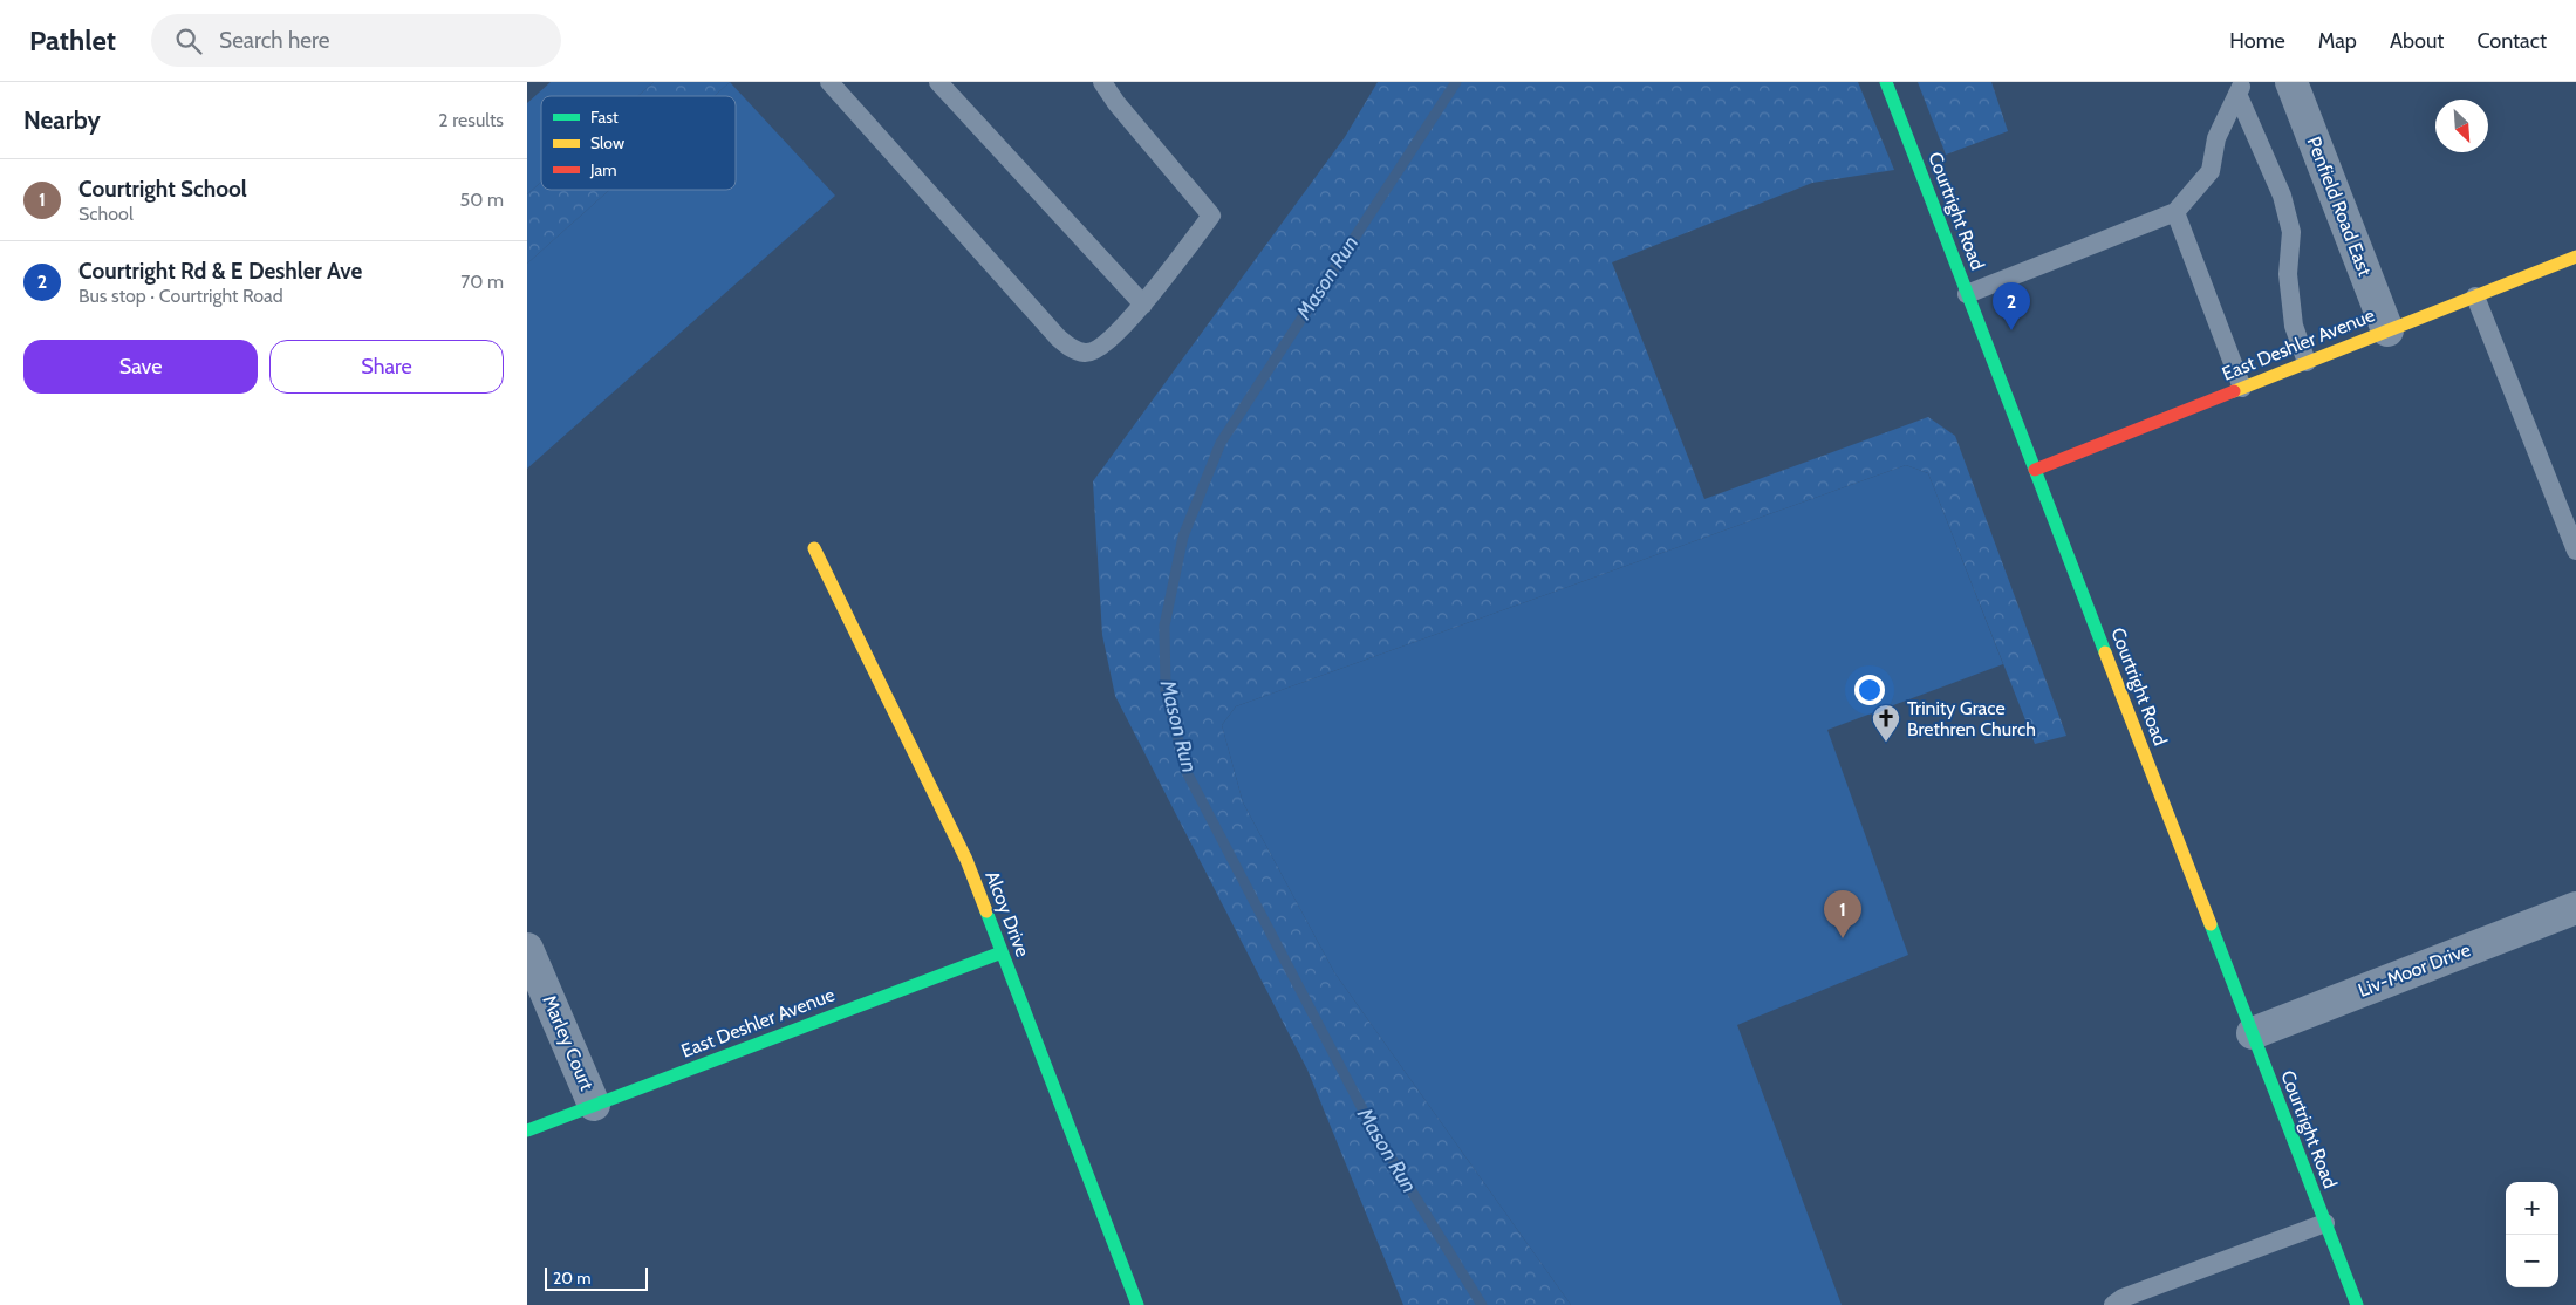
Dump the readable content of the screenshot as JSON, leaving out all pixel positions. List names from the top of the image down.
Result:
{
  "streets": {
    "street": [
      "Penfield Road East",
      "Courtright Road",
      "East Deshler Avenue",
      "Alcoy Drive",
      "Liv-Moor Drive",
      "Marley Court"
    ]
  },
  "crossings": [
    ["Penfield Road East", "East Deshler Avenue"],
    ["Courtright Road", "East Deshler Avenue"],
    ["Courtright Road", "Liv-Moor Drive"],
    ["East Deshler Avenue", "Alcoy Drive"],
    ["East Deshler Avenue", "Marley Court"]
  ],
  "water": ["Mason Run"],
  "places": {
    "church": ["Trinity Grace Brethren Church"]
  },
  "legend": ["Fast", "Slow", "Jam"],
  "scale_bar": "20 m",
  "north": "bottom right",
  "page": {
    "header": "Pathlet",
    "search": "Search here",
    "nav": [
      "Home",
      "Map",
      "About",
      "Contact"
    ],
    "heading": ["Nearby", "2 results"],
    "list": [
      {
        "mark": "1",
        "name": "Courtright School",
        "note": "School",
        "value": "50 m"
      },
      {
        "mark": "2",
        "name": "Courtright Rd & E Deshler Ave",
        "note": "Bus stop · Courtright Road",
        "value": "70 m"
      }
    ],
    "pins": ["2", "1"],
    "buttons": ["Save", "Share"],
    "map_buttons": ["+", "−"],
    "scale": "20 m"
  }
}
